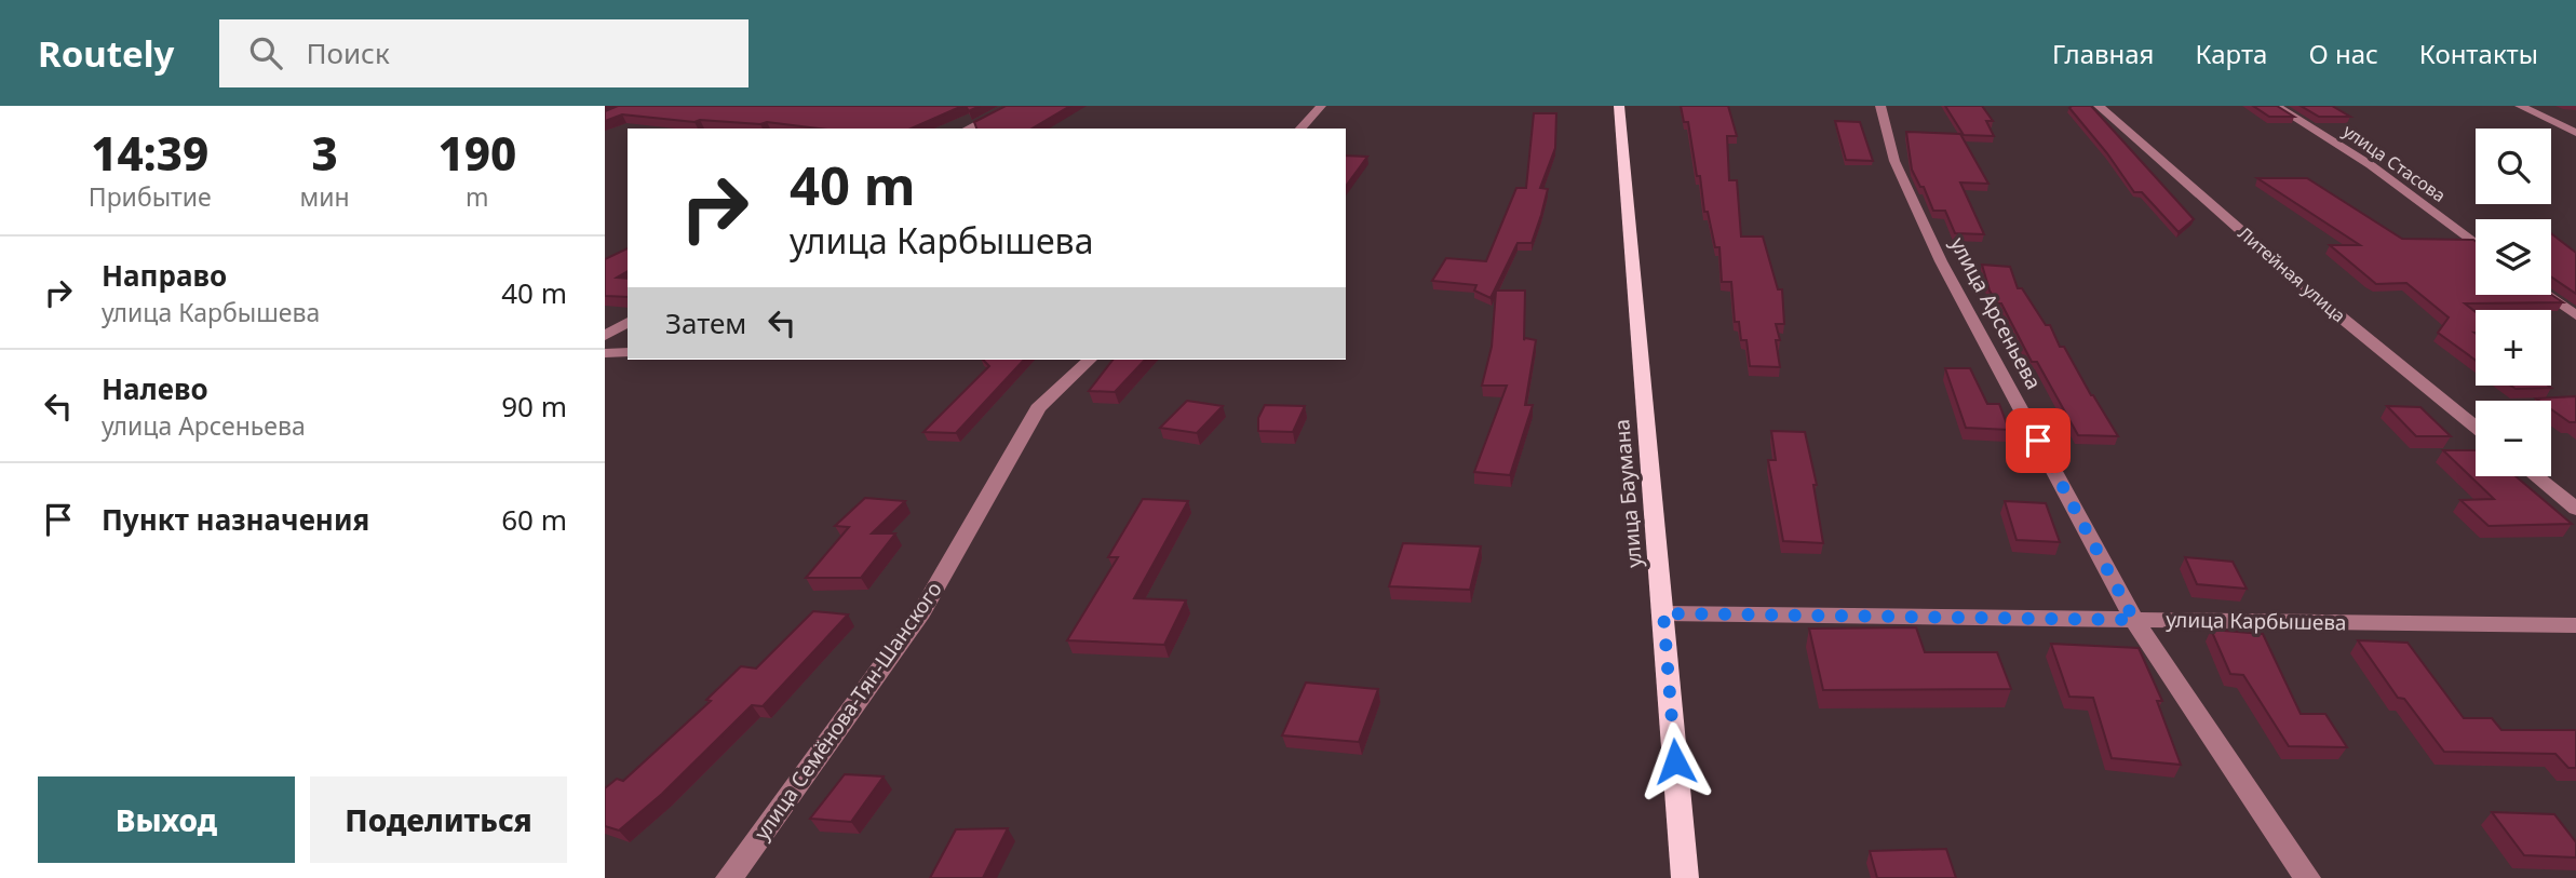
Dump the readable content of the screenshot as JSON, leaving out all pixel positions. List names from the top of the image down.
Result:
{
  "streets": {
    "main road": ["улица Баумана"],
    "street": [
      "улица Стасова",
      "Литейная улица",
      "улица Арсеньева",
      "улица Карбышева",
      "улица Семёнова-Тян-Шанского"
    ]
  },
  "crossings": [
    ["улица Арсеньева", "улица Карбышева"],
    ["улица Баумана", "улица Карбышева"]
  ],
  "page": {
    "header": "Routely",
    "search": "Поиск",
    "nav": [
      "Главная",
      "Карта",
      "О нас",
      "Контакты"
    ],
    "eta": [
      "14:39",
      "Прибытие",
      "3",
      "мин",
      "190",
      "m"
    ],
    "map_buttons": ["+", "−"],
    "turn": ["40 m", "улица Карбышева"],
    "list": [
      {
        "name": "Направо",
        "note": "улица Карбышева",
        "value": "40 m"
      },
      {
        "name": "Налево",
        "note": "улица Арсеньева",
        "value": "90 m"
      },
      {
        "name": "Пункт назначения",
        "value": "60 m"
      }
    ],
    "then": "Затем",
    "buttons": ["Выход", "Поделиться"]
  }
}
